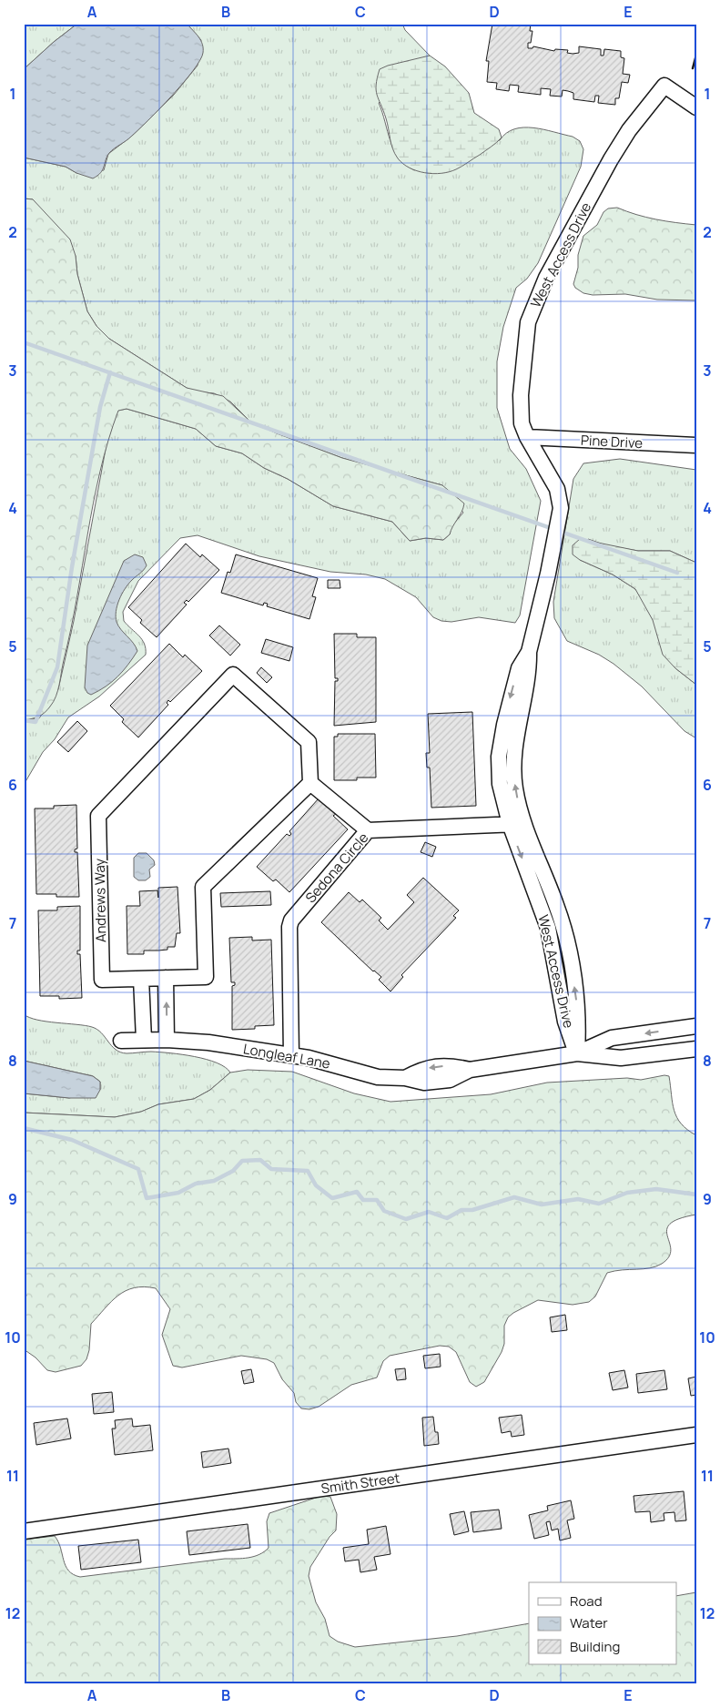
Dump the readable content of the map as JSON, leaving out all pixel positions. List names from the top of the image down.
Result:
{
  "streets": {
    "street": [
      "West Access Drive",
      "Pine Drive",
      "Sedona Circle",
      "Andrews Way",
      "Longleaf Lane",
      "Smith Street"
    ]
  },
  "crossings": [
    ["West Access Drive", "Pine Drive"],
    ["West Access Drive", "Sedona Circle"],
    ["West Access Drive", "Longleaf Lane"],
    ["Sedona Circle", "Longleaf Lane"]
  ],
  "legend": ["Road", "Water", "Building"],
  "grid": {
    "columns": [
      "A",
      "B",
      "C",
      "D",
      "E"
    ],
    "rows": [
      "1",
      "2",
      "3",
      "4",
      "5",
      "6",
      "7",
      "8",
      "9",
      "10",
      "11",
      "12"
    ]
  }
}
